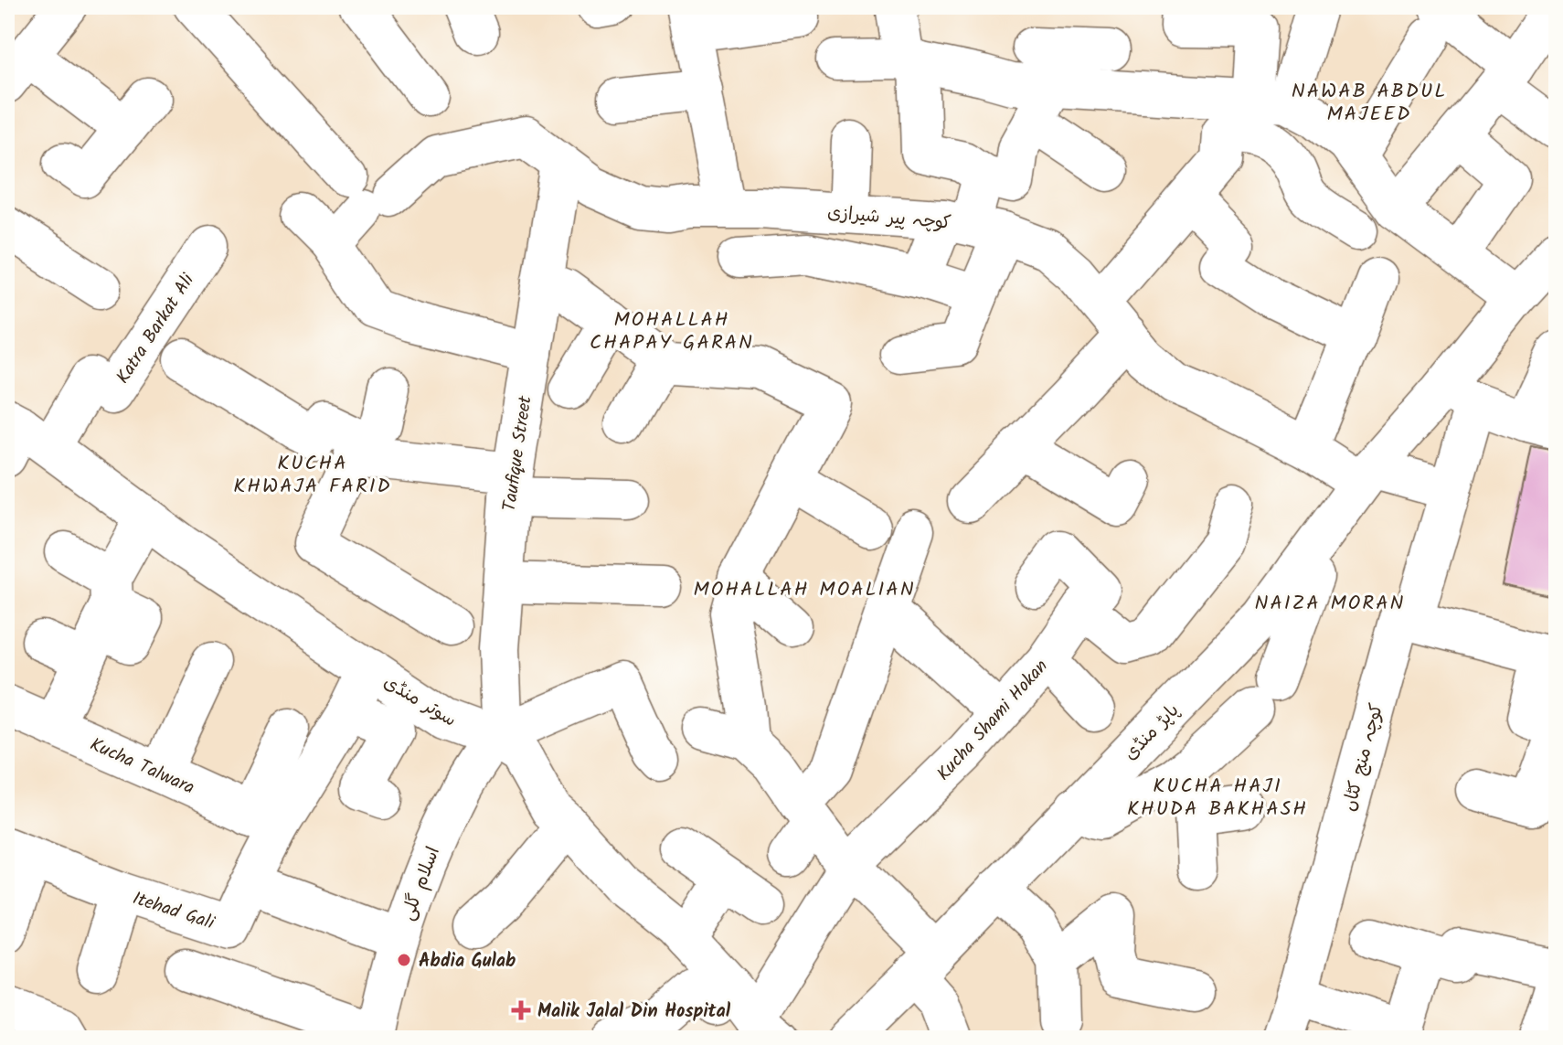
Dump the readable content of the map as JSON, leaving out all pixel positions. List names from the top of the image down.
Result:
{
  "streets": {
    "street": [
      "کوچہ پیر شیرازی",
      "Katra Barkat Ali",
      "Taufique Street",
      "سوتر منڈی",
      "Kucha Shami Hokan",
      "پاپڑ منڈی",
      "کوچہ منج کٹاں",
      "Kucha Talwara",
      "اسلام گلی",
      "Itehad Gali"
    ]
  },
  "crossings": [
    ["کوچہ پیر شیرازی", "Taufique Street"],
    ["کوچہ پیر شیرازی", "پاپڑ منڈی"],
    ["کوچہ پیر شیرازی", "کوچہ منج کٹاں"],
    ["Katra Barkat Ali", "سوتر منڈی"],
    ["Taufique Street", "سوتر منڈی"],
    ["Taufique Street", "اسلام گلی"],
    ["سوتر منڈی", "Kucha Shami Hokan"],
    ["سوتر منڈی", "اسلام گلی"],
    ["پاپڑ منڈی", "کوچہ منج کٹاں"]
  ],
  "districts": [
    "NAWAB ABDUL MAJEED",
    "MOHALLAH CHAPAY GARAN",
    "KUCHA KHWAJA FARID",
    "MOHALLAH MOALIAN",
    "NAIZA MORAN",
    "KUCHA HAJI KHUDA BAKHASH"
  ],
  "places": {
    "other": ["Abdia Gulab"],
    "health": ["Malik Jalal Din Hospital"]
  }
}
